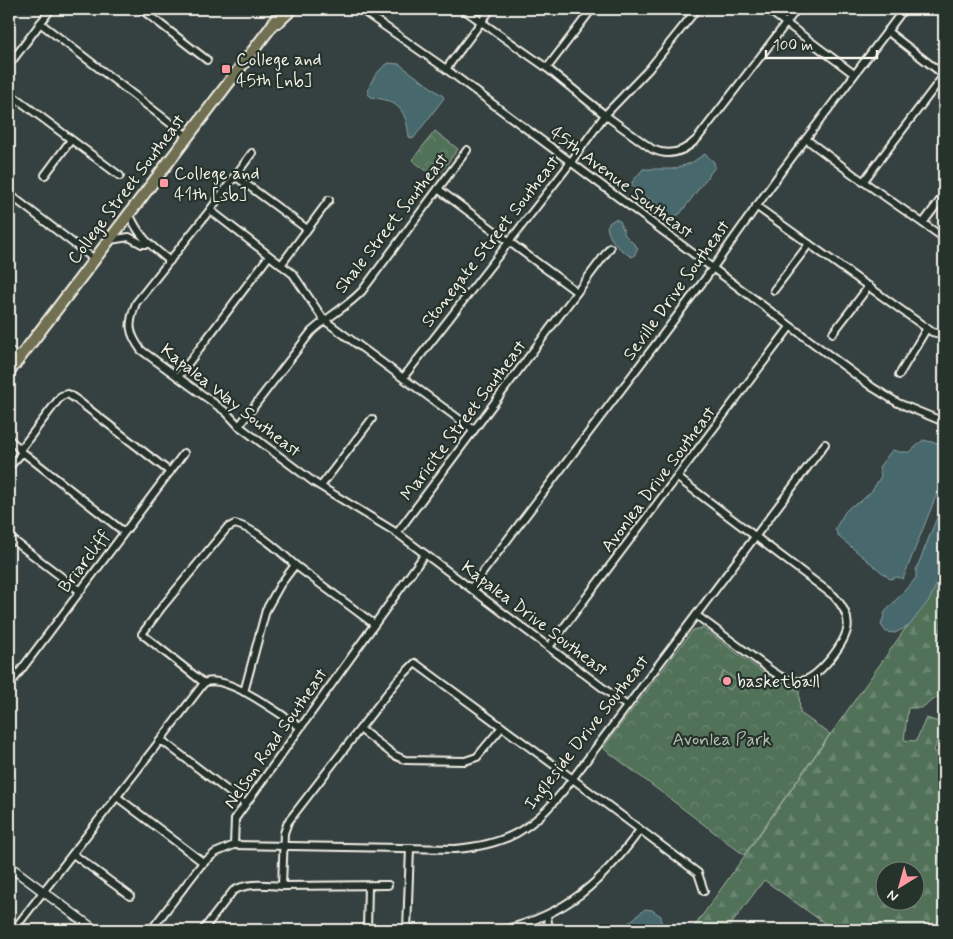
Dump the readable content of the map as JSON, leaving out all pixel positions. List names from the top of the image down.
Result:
{
  "streets": {
    "main road": ["College Street Southeast"],
    "street": [
      "45th Avenue Southeast",
      "Shale Street Southeast",
      "Stonegate Street Southeast",
      "Seville Drive Southeast",
      "Kapalea Way Southeast",
      "Maricite Street Southeast",
      "Avonlea Drive Southeast",
      "Briarcliff",
      "Kapalea Drive Southeast",
      "Ingleside Drive Southeast",
      "Nelson Road Southeast"
    ]
  },
  "crossings": [
    ["45th Avenue Southeast", "Stonegate Street Southeast"],
    ["45th Avenue Southeast", "Seville Drive Southeast"],
    ["45th Avenue Southeast", "Avonlea Drive Southeast"],
    ["Shale Street Southeast", "Kapalea Way Southeast"],
    ["Seville Drive Southeast", "Kapalea Drive Southeast"],
    ["Maricite Street Southeast", "Kapalea Drive Southeast"],
    ["Avonlea Drive Southeast", "Kapalea Drive Southeast"],
    ["Kapalea Drive Southeast", "Ingleside Drive Southeast"],
    ["Kapalea Drive Southeast", "Nelson Road Southeast"],
    ["Ingleside Drive Southeast", "Nelson Road Southeast"]
  ],
  "parks": ["Avonlea Park"],
  "places": {
    "transit": ["College and 45th [nb]", "College and 41th [sb]"],
    "other": ["basketball"]
  },
  "scale_bar": "100 m",
  "north": "bottom left"
}
